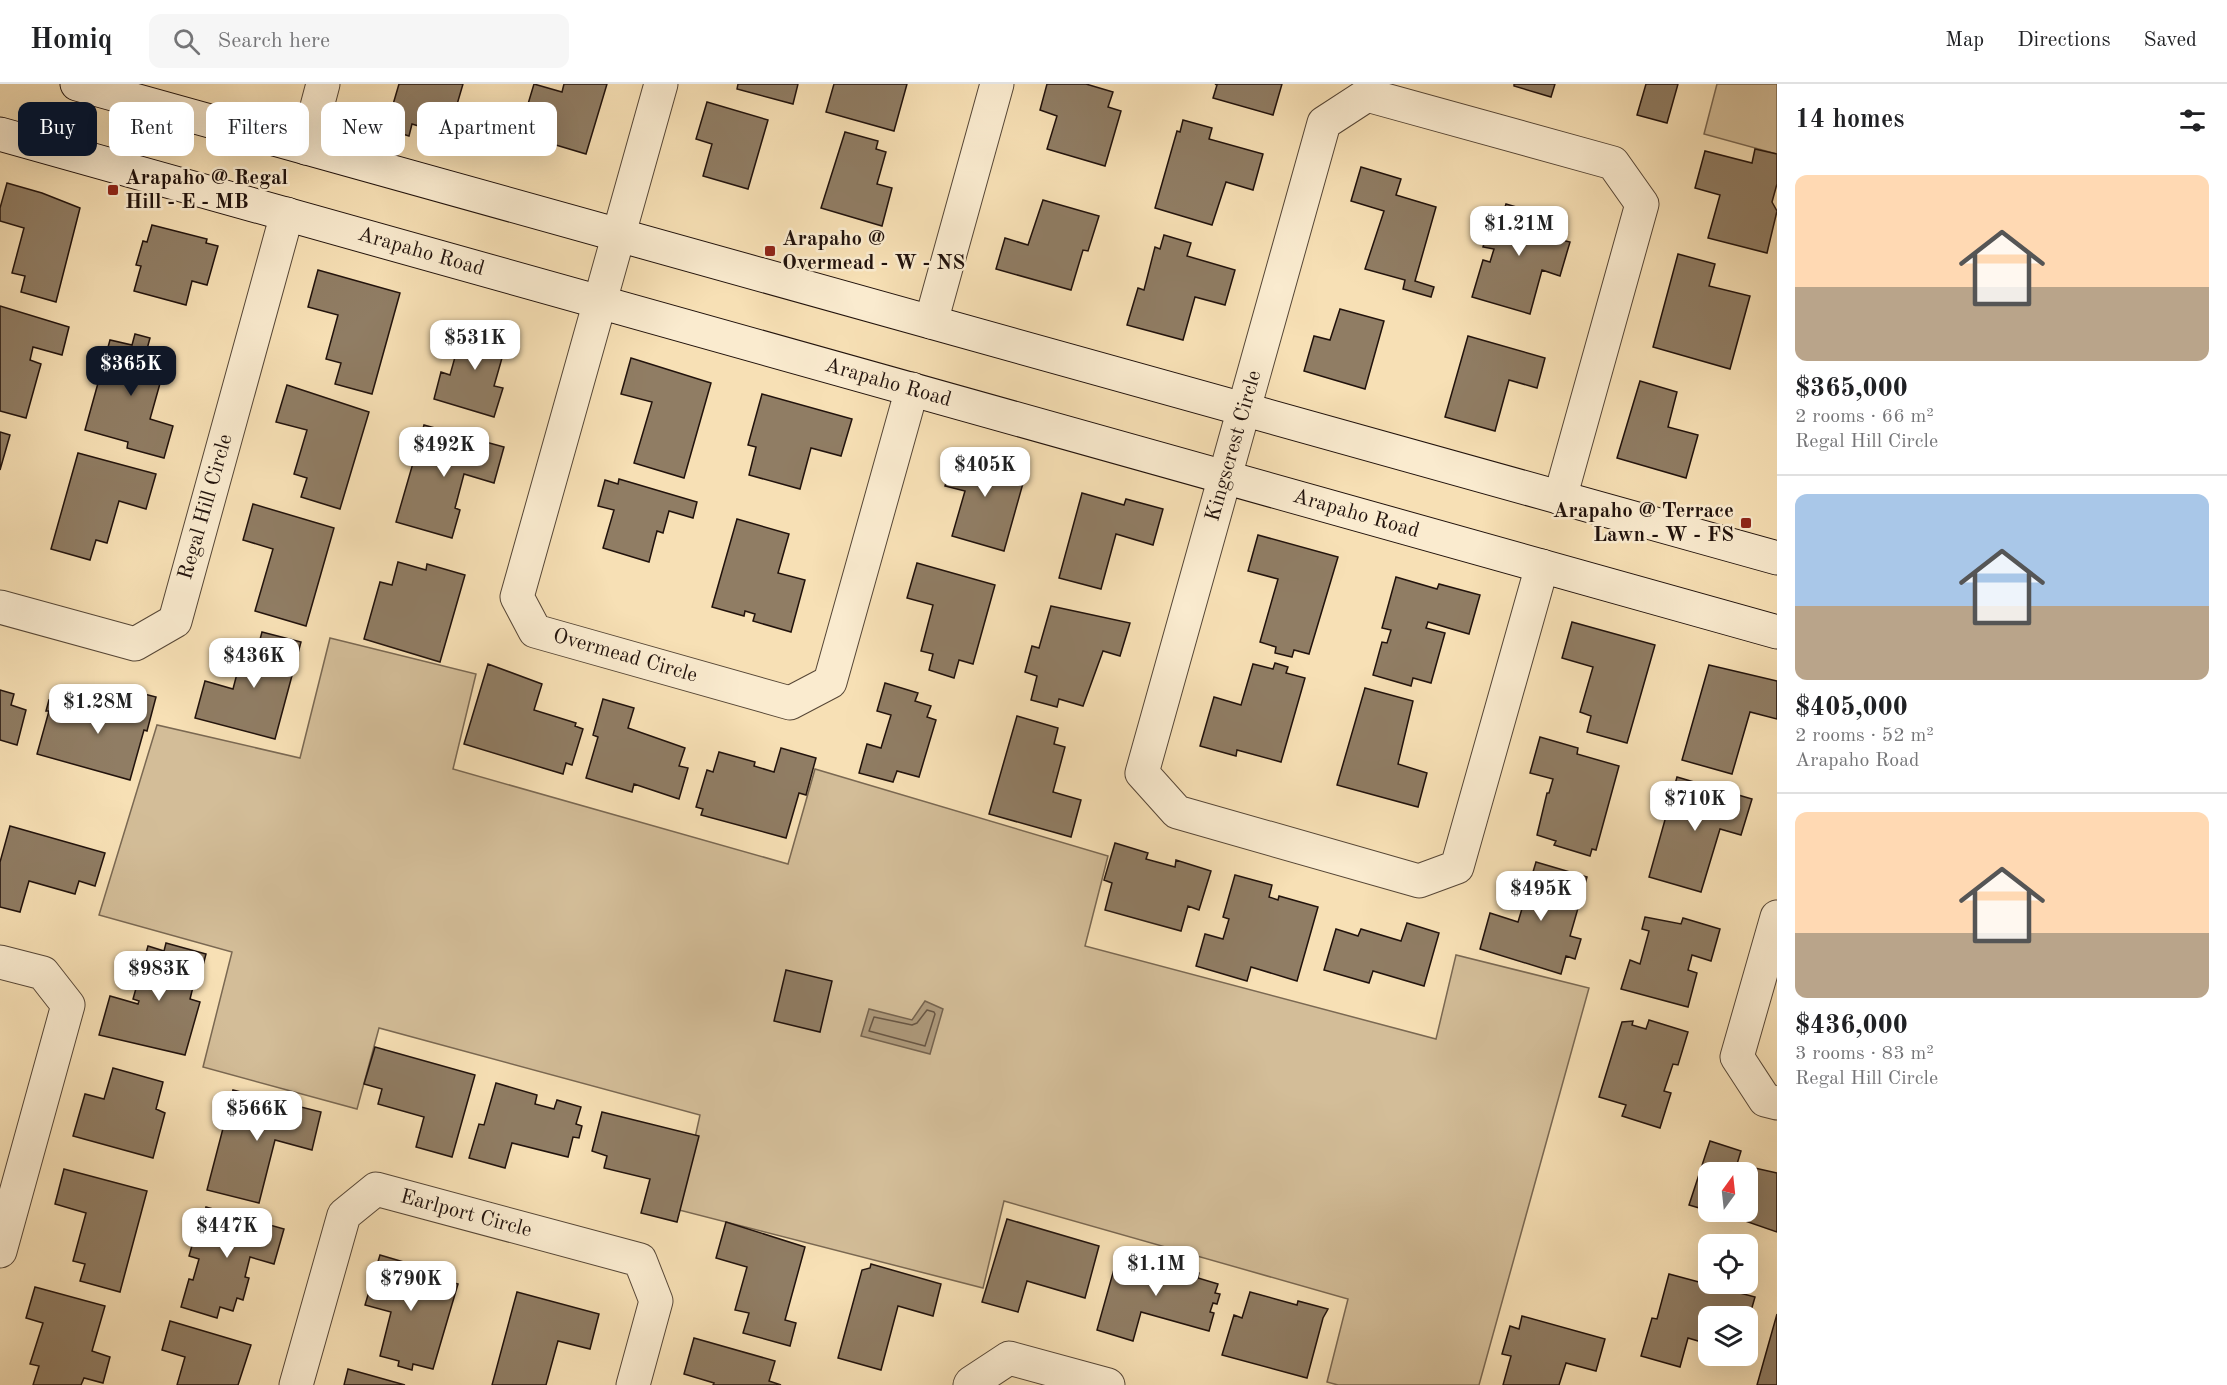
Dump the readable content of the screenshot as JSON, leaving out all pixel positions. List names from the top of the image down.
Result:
{
  "streets": {
    "street": [
      "Arapaho Road",
      "Kingscrest Circle",
      "Regal Hill Circle",
      "Overmead Circle",
      "Earlport Circle"
    ]
  },
  "crossings": [
    ["Arapaho Road", "Kingscrest Circle"],
    ["Arapaho Road", "Regal Hill Circle"],
    ["Arapaho Road", "Overmead Circle"]
  ],
  "places": {
    "transit": ["Arapaho @ Regal Hill - E - MB", "Arapaho @ Overmead - W - NS", "Arapaho @ Terrace Lawn - W - FS"]
  },
  "north": "top",
  "page": {
    "header": "Homiq",
    "search": "Search here",
    "nav": ["Map", "Directions", "Saved"],
    "heading": "14 homes",
    "chip": [
      "Buy",
      "Rent",
      "Filters",
      "New",
      "Apartment"
    ],
    "list": [
      {
        "name": "$365,000",
        "note": "2 rooms · 66 m² · Regal Hill Circle"
      },
      {
        "name": "$405,000",
        "note": "2 rooms · 52 m² · Arapaho Road"
      },
      {
        "name": "$436,000",
        "note": "3 rooms · 83 m² · Regal Hill Circle"
      }
    ],
    "price": [
      "$1.21M",
      "$531K",
      "$365K",
      "$492K",
      "$405K",
      "$436K",
      "$1.28M",
      "$710K",
      "$495K",
      "$983K",
      "$566K",
      "$447K",
      "$1.1M",
      "$790K"
    ]
  }
}
